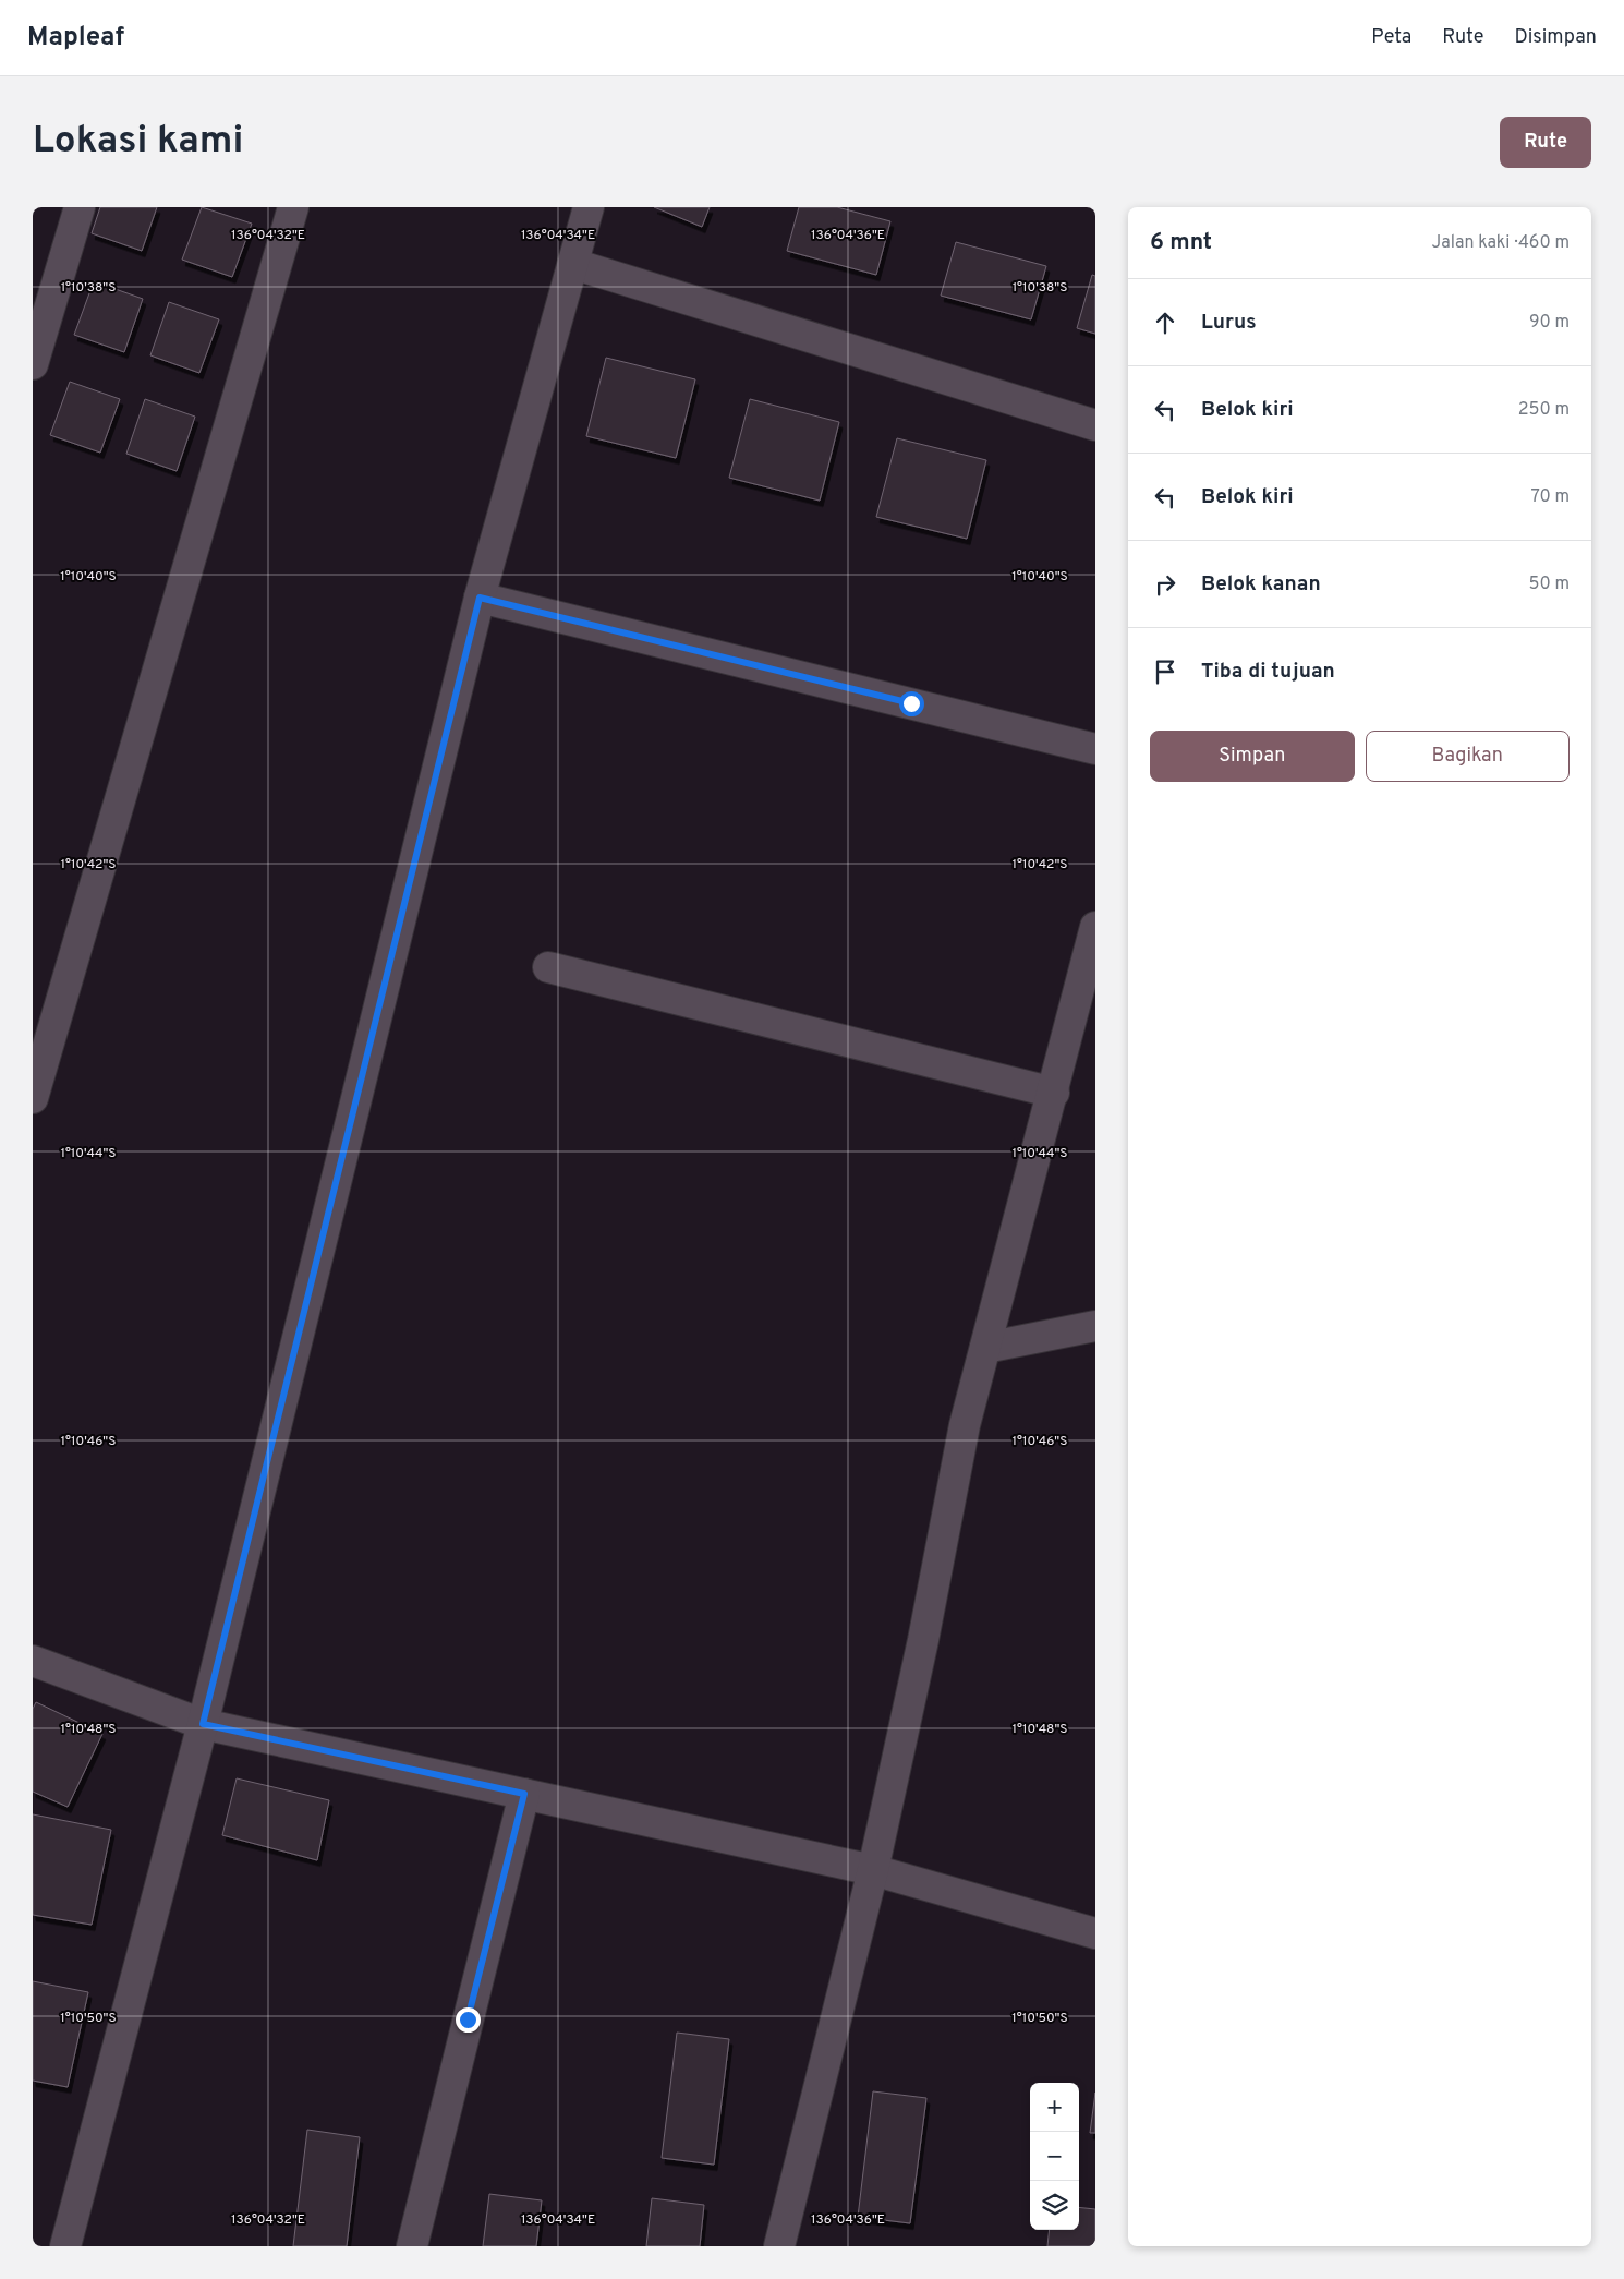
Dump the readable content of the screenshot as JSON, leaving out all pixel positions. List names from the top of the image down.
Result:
{
  "page": {
    "header": "Mapleaf",
    "nav": ["Peta", "Rute", "Disimpan"],
    "buttons": [
      "Rute",
      ["Simpan", "Bagikan"]
    ],
    "title": "Lokasi kami",
    "heading": ["6 mnt", "Jalan kaki · 460 m"],
    "list": [
      ["Lurus", "90 m"],
      ["Belok kiri", "250 m"],
      ["Belok kiri", "70 m"],
      ["Belok kanan", "50 m"],
      "Tiba di tujuan"
    ],
    "map_buttons": ["+", "−"]
  },
  "coordinates": [
    "136°04'32\"E",
    "136°04'34\"E",
    "136°04'36\"E",
    "1°10'38\"S",
    "1°10'40\"S",
    "1°10'42\"S",
    "1°10'44\"S",
    "1°10'46\"S",
    "1°10'48\"S",
    "1°10'50\"S"
  ]
}
